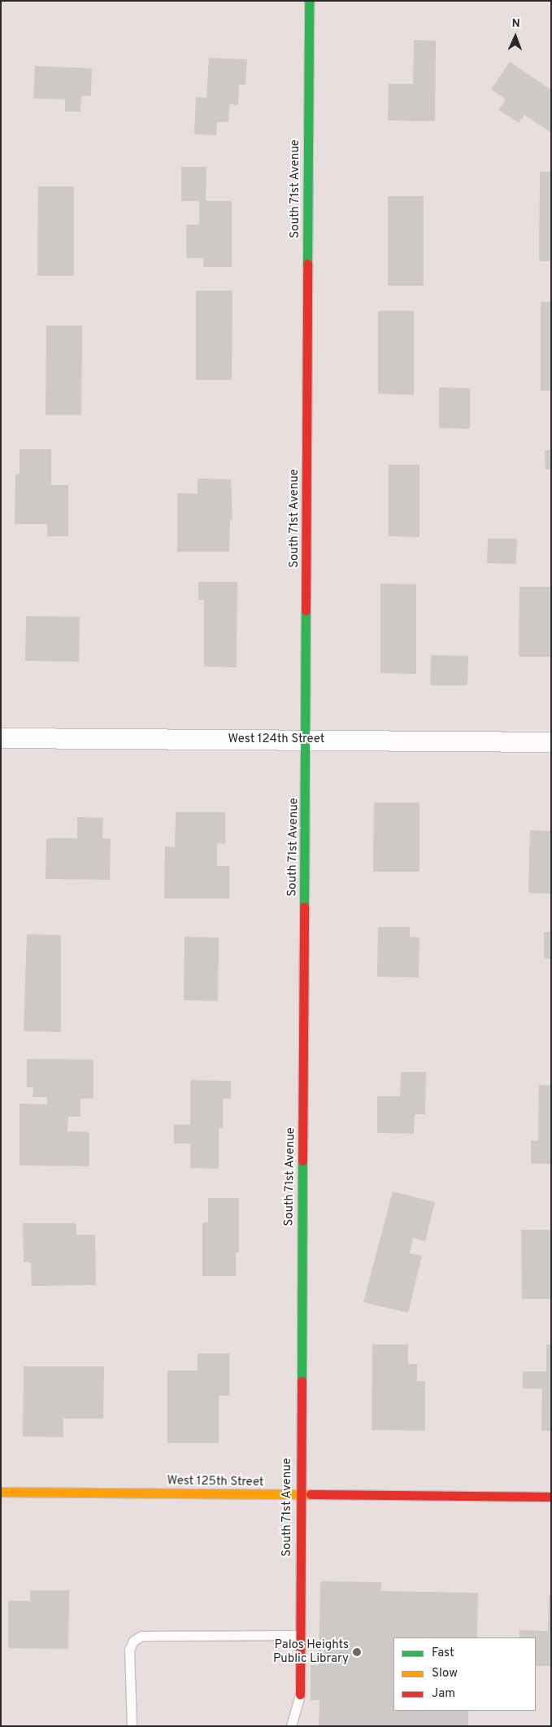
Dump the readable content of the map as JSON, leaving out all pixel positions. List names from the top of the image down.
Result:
{
  "streets": {
    "street": ["South 71st Avenue", "West 124th Street", "West 125th Street"]
  },
  "crossings": [
    ["South 71st Avenue", "West 124th Street"],
    ["South 71st Avenue", "West 125th Street"]
  ],
  "places": ["Palos Heights Public Library"],
  "legend": ["Fast", "Slow", "Jam"],
  "north": "top"
}
